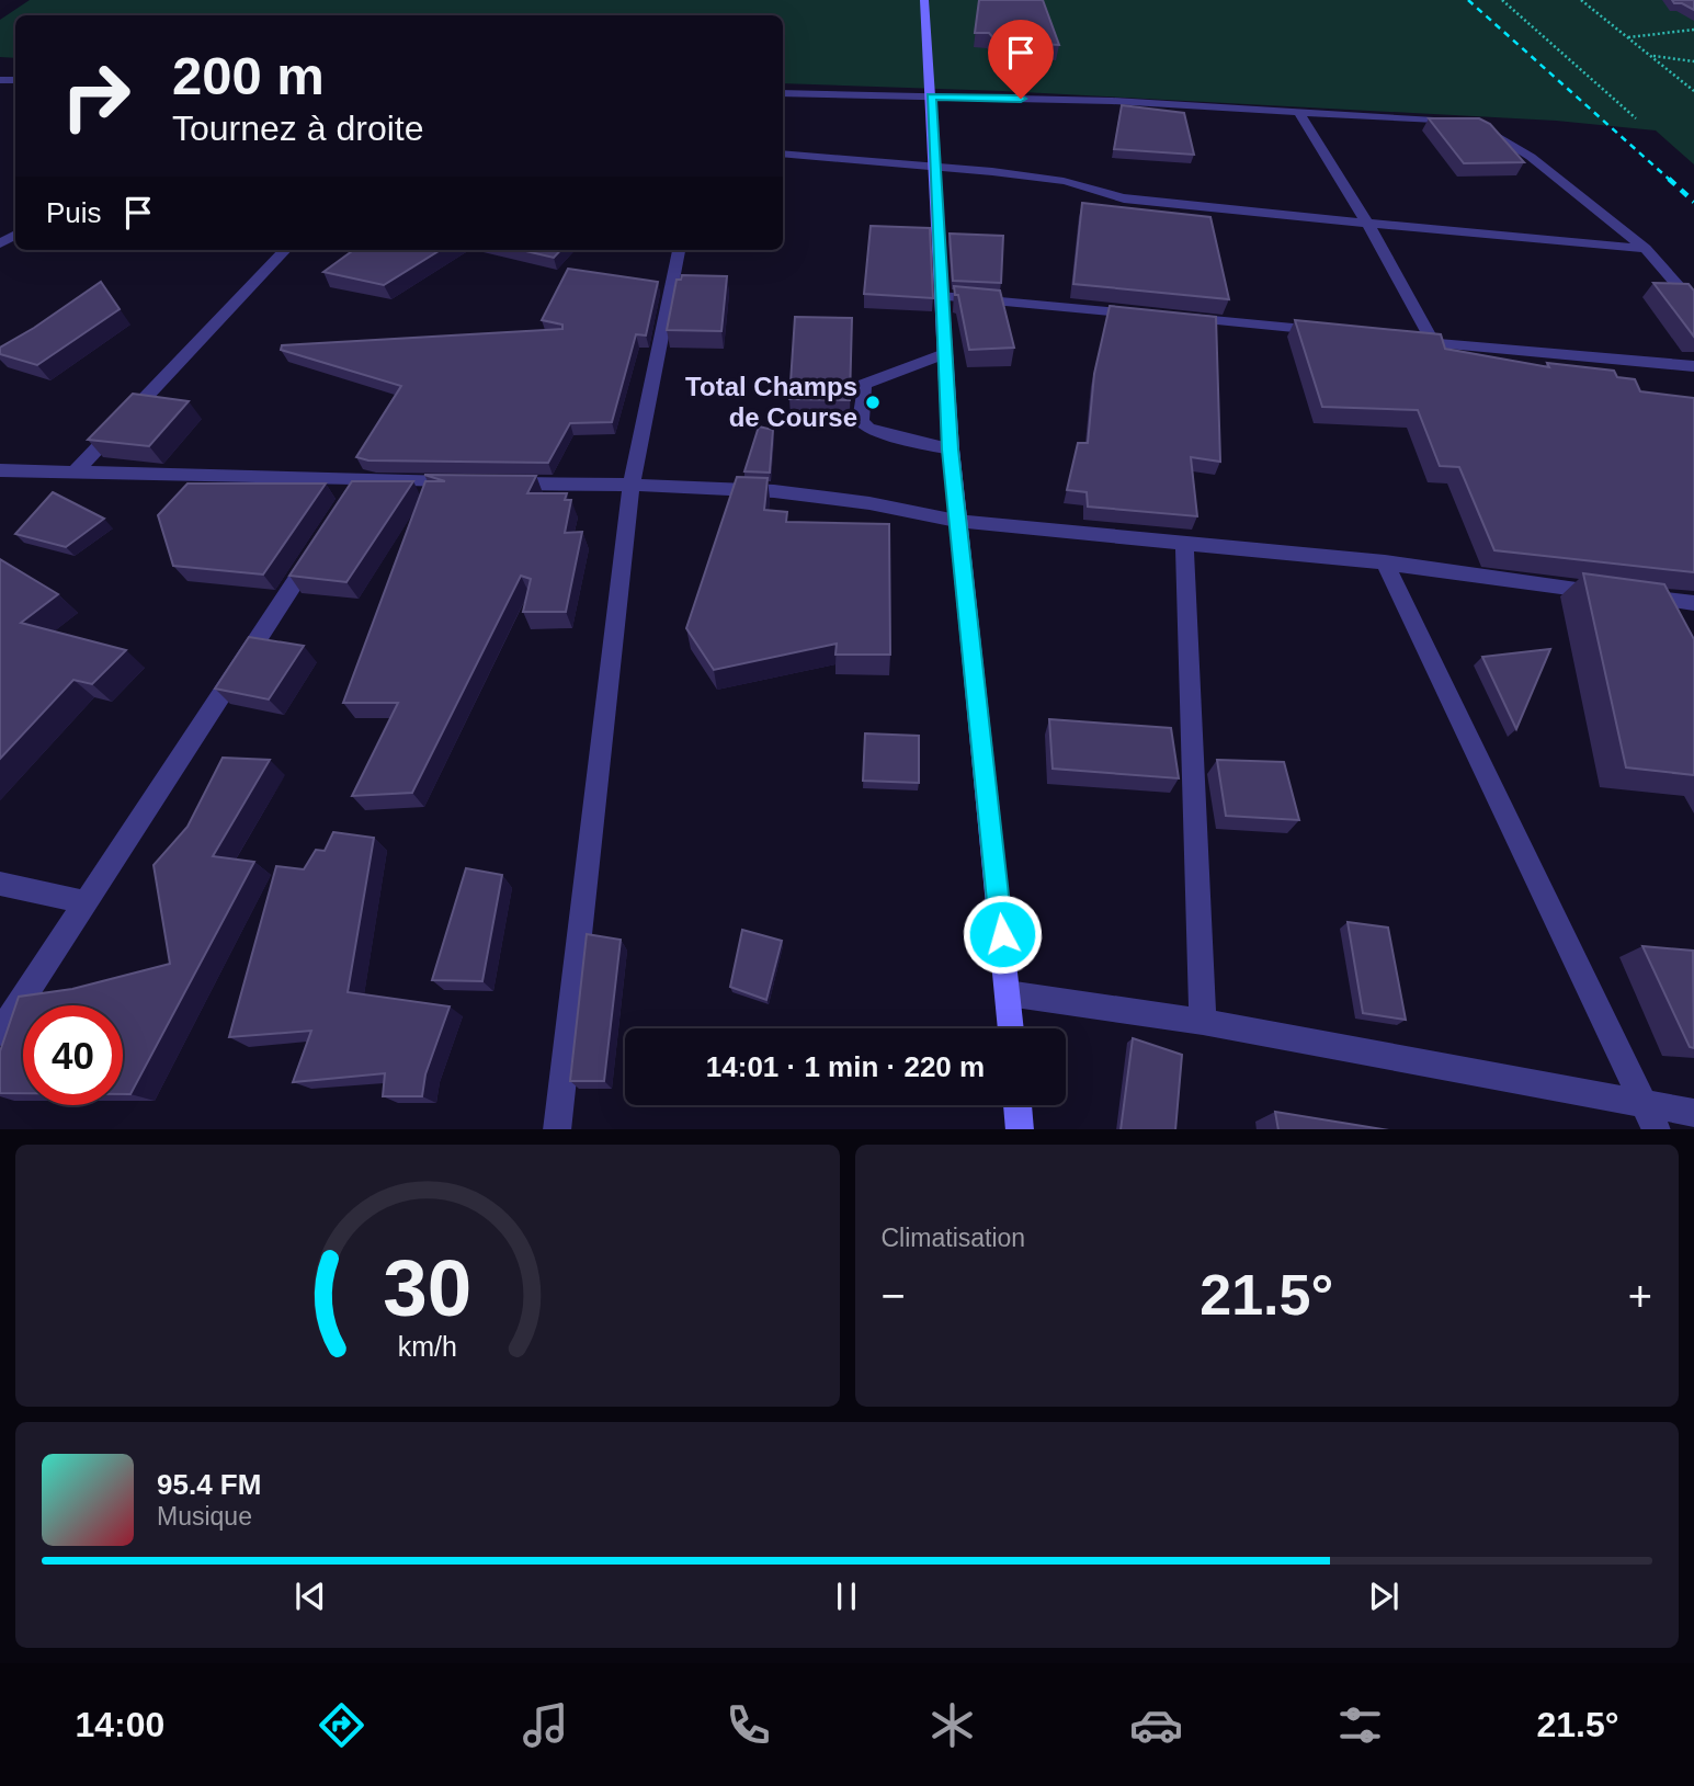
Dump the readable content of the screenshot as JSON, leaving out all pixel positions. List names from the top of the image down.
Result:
{
  "places": ["Total Champs de Course"],
  "page": {
    "turn": ["200 m", "Tournez à droite"],
    "then": "Puis",
    "limit": "40",
    "trip": "14:01 · 1 min · 220 m",
    "tile": "Climatisation",
    "heat": ["−", "21.5°", "+"],
    "song": ["95.4 FM", "Musique"],
    "tabs": ["14:00", "21.5°"],
    "gauge": ["30", "km/h"]
  }
}
